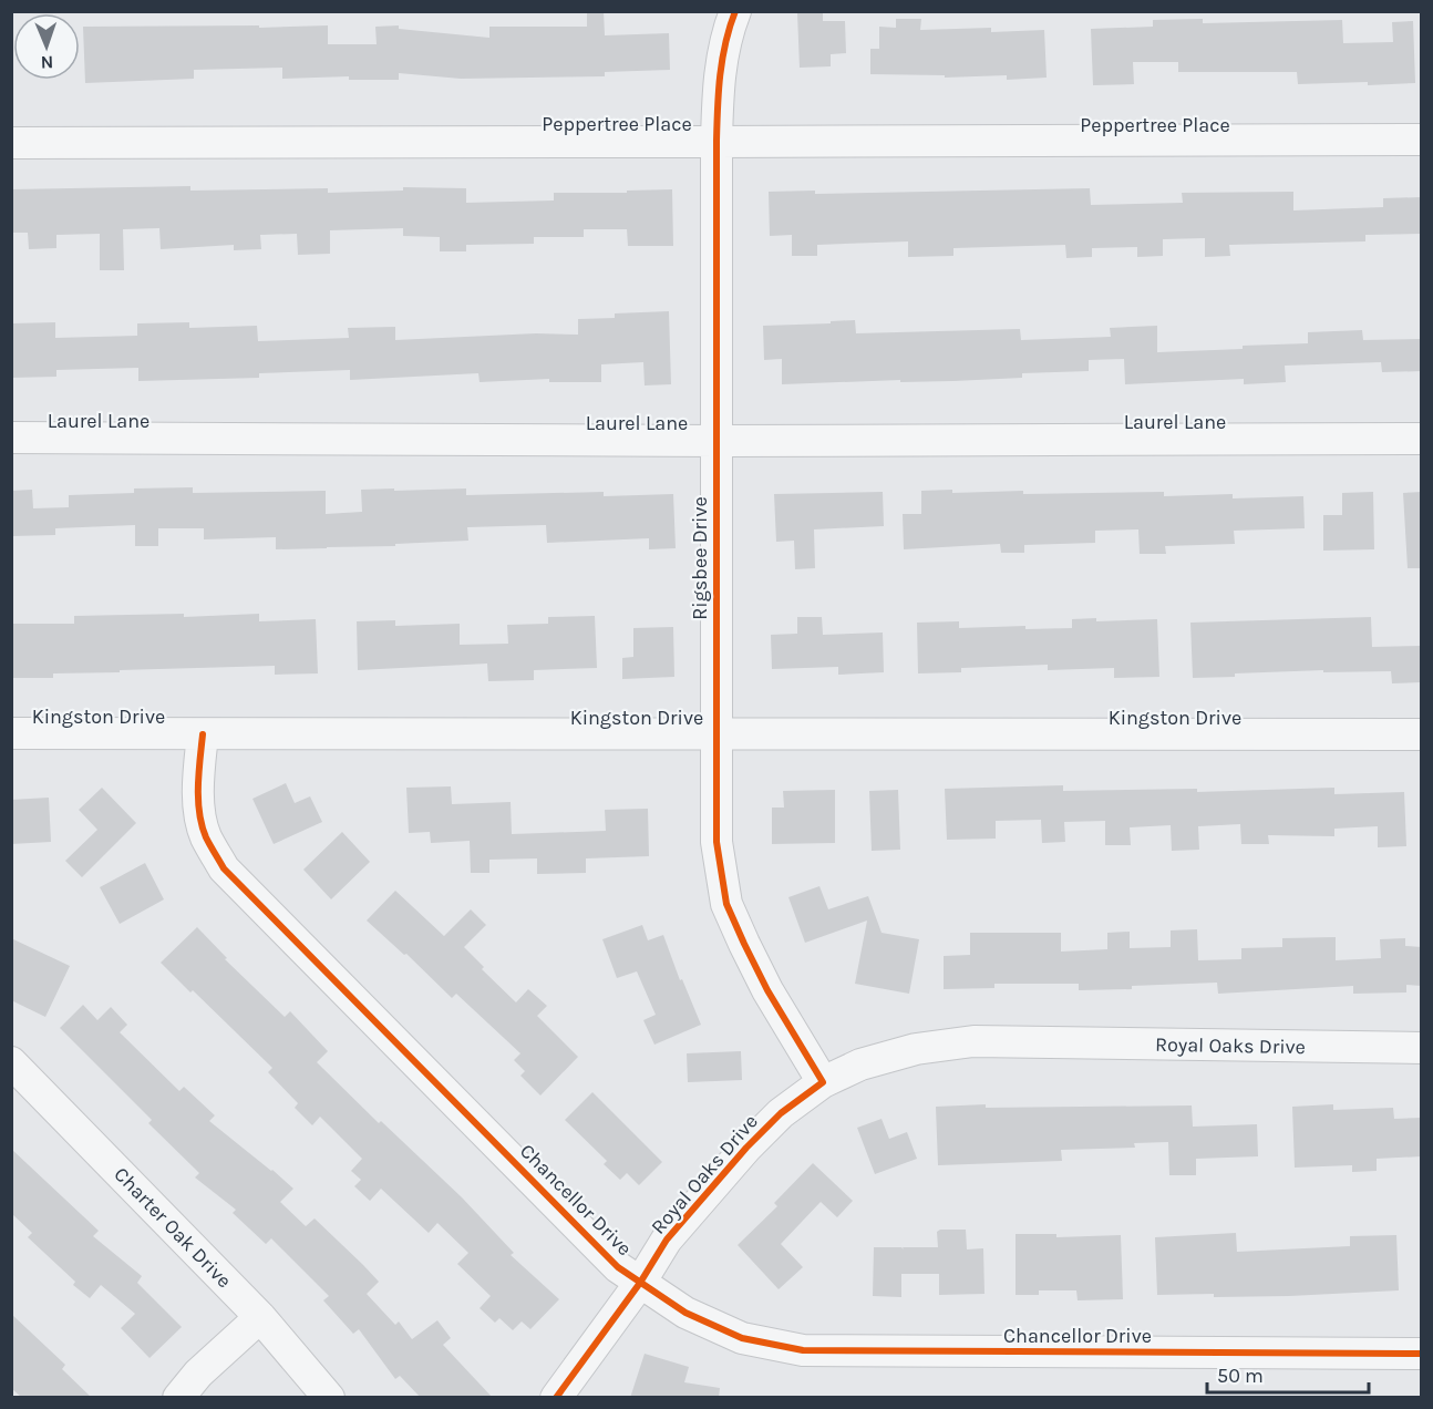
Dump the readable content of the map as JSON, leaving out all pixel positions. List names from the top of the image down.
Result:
{
  "streets": {
    "street": [
      "Peppertree Place",
      "Laurel Lane",
      "Rigsbee Drive",
      "Kingston Drive",
      "Royal Oaks Drive",
      "Chancellor Drive",
      "Charter Oak Drive"
    ]
  },
  "crossings": [
    ["Peppertree Place", "Rigsbee Drive"],
    ["Laurel Lane", "Rigsbee Drive"],
    ["Rigsbee Drive", "Kingston Drive"],
    ["Rigsbee Drive", "Royal Oaks Drive"],
    ["Kingston Drive", "Chancellor Drive"],
    ["Royal Oaks Drive", "Chancellor Drive"]
  ],
  "scale_bar": "50 m",
  "north": "bottom"
}
